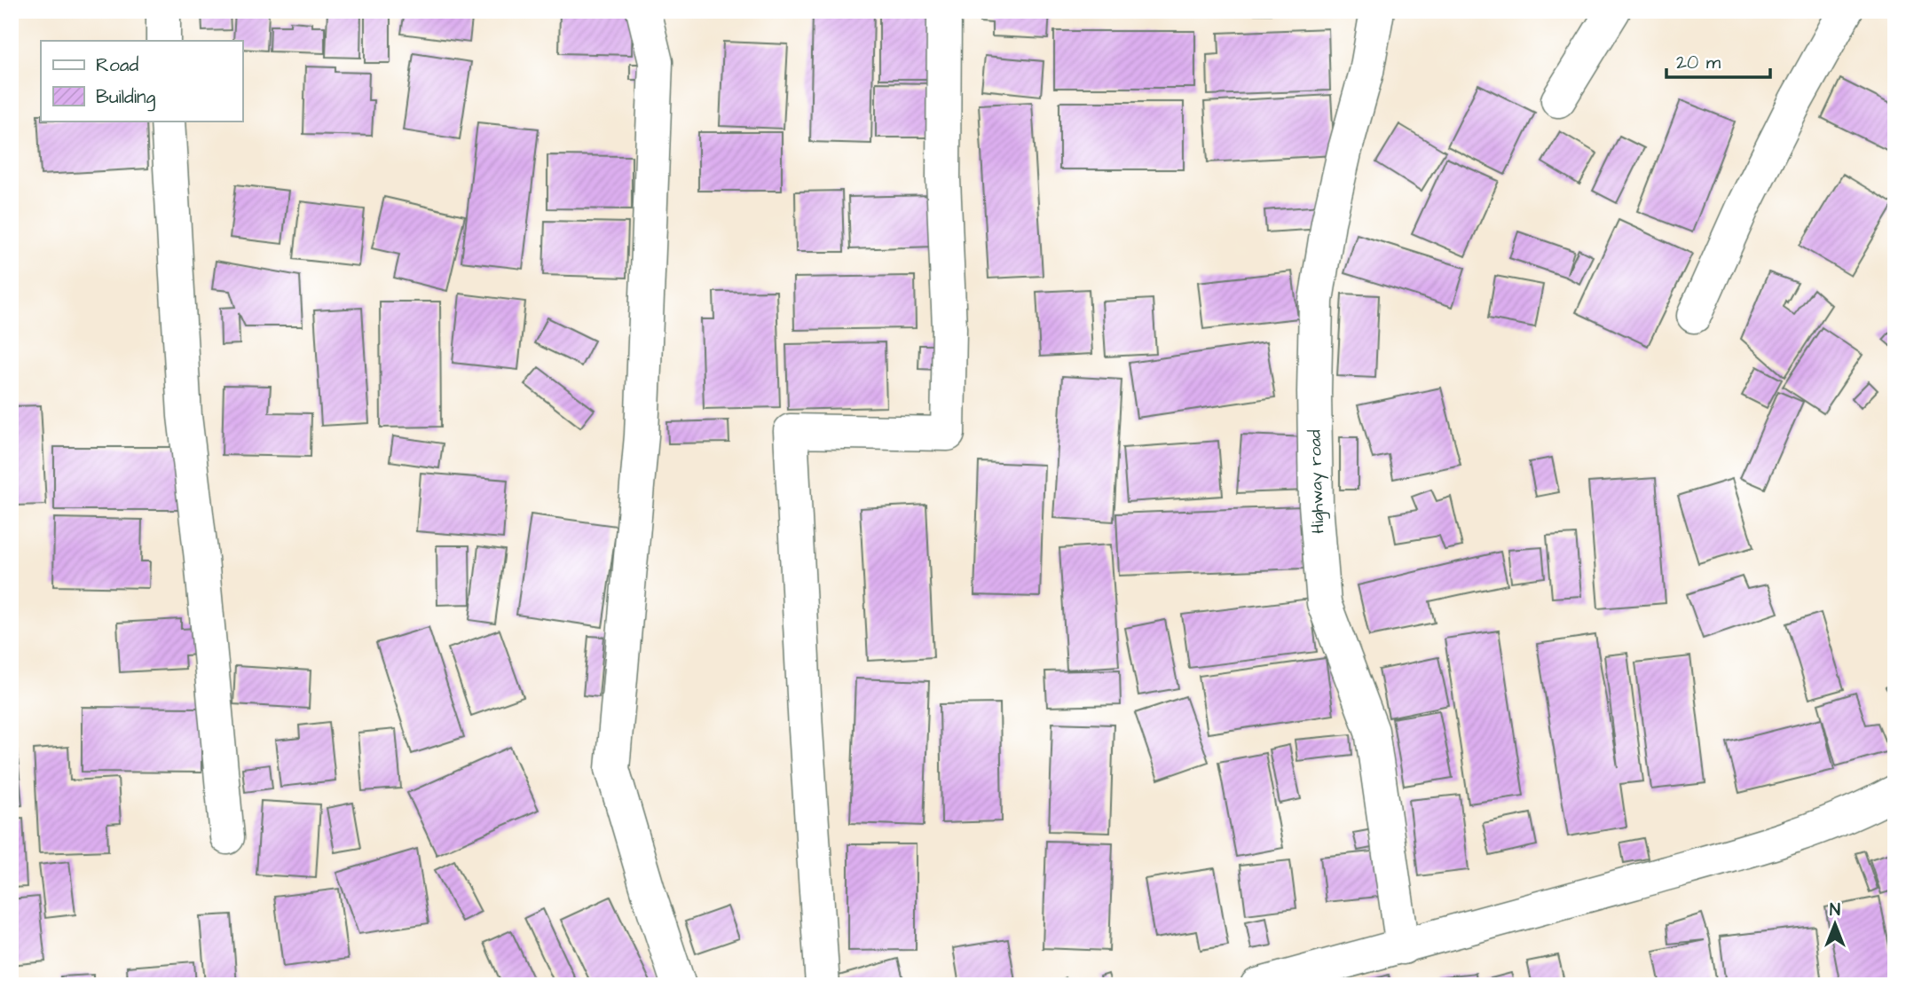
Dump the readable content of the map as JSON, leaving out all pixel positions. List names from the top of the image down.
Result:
{
  "streets": {
    "street": ["Highway road"]
  },
  "legend": ["Road", "Building"],
  "scale_bar": "20 m",
  "north": "top"
}
